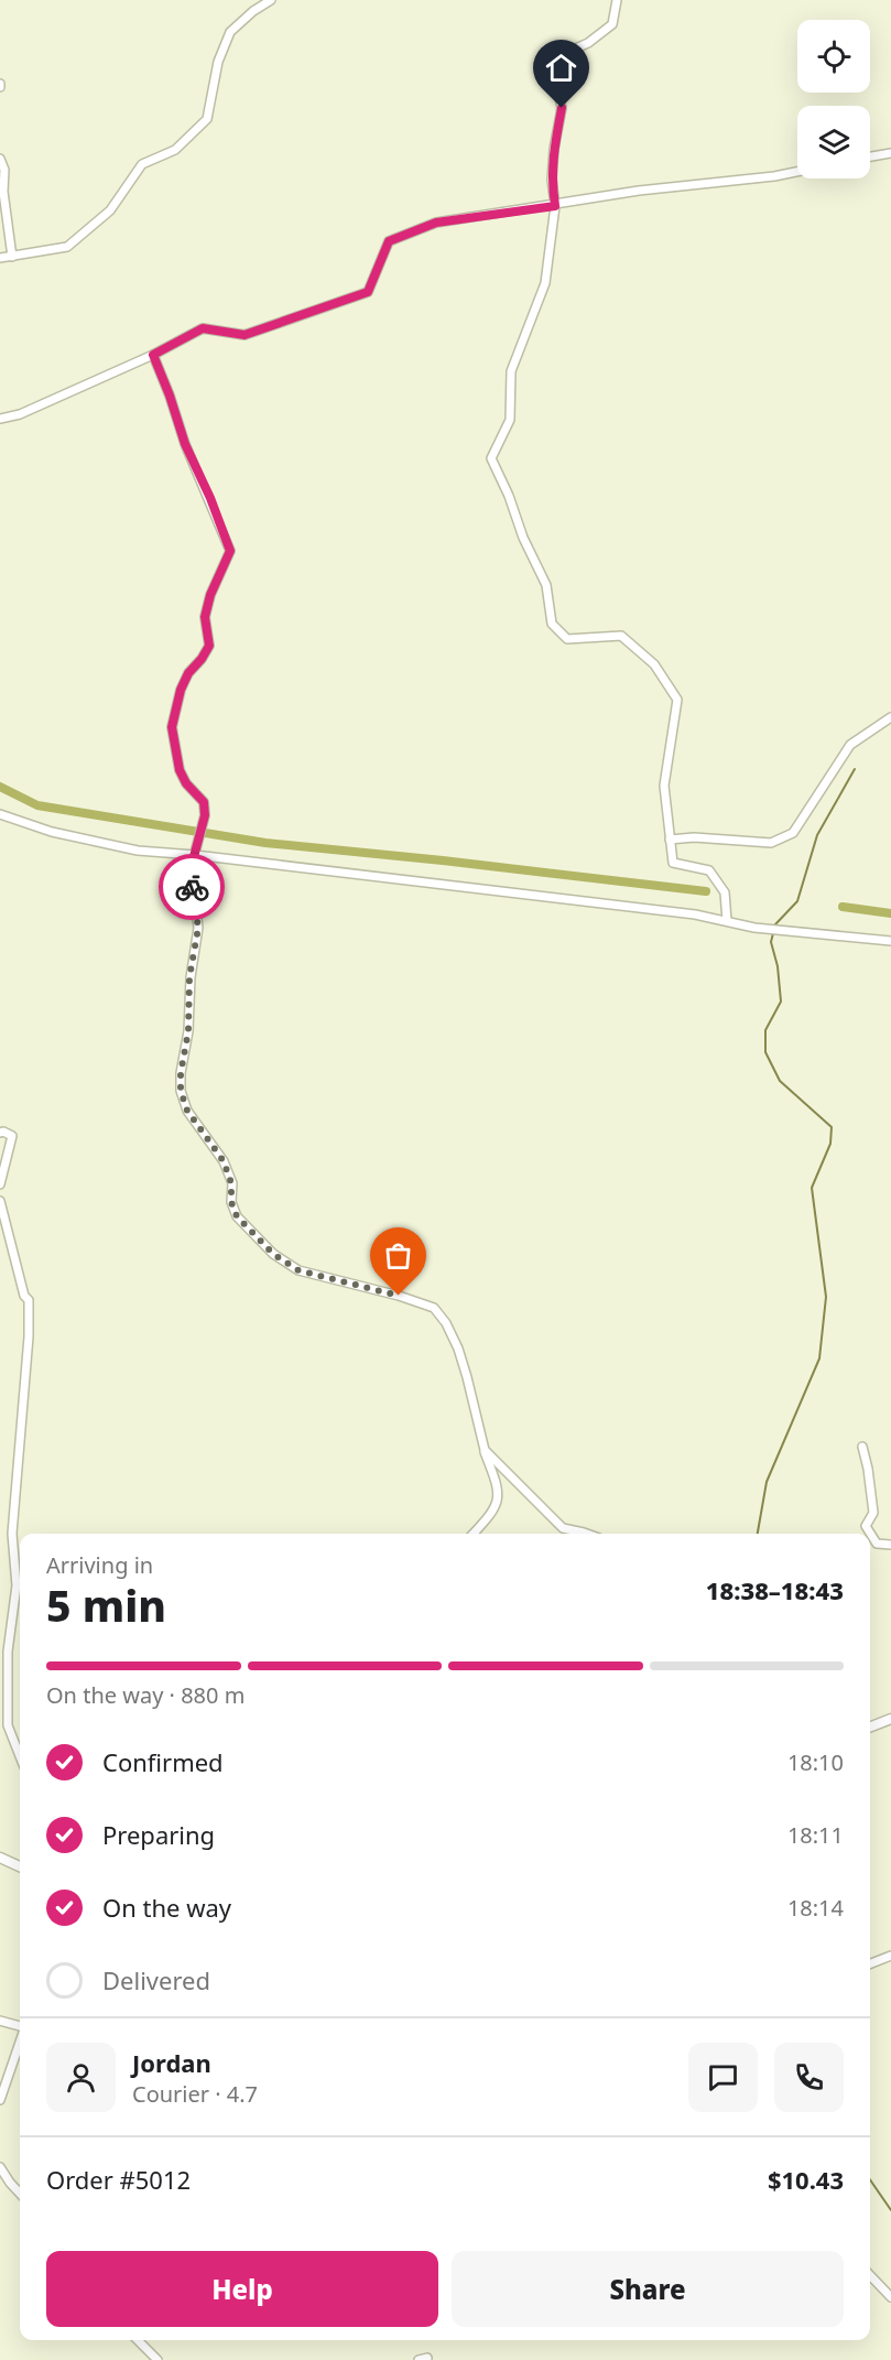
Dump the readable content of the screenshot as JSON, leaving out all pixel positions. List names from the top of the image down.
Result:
{
  "page": {
    "heading": ["5 min", "Arriving in", "18:38–18:43"],
    "panel": [
      "Jordan",
      "Courier · 4.7",
      "Order #5012",
      "$10.43"
    ],
    "bar": "On the way · 880 m",
    "list": [
      ["Confirmed", "18:10"],
      ["Preparing", "18:11"],
      ["On the way", "18:14"],
      "Delivered"
    ],
    "buttons": ["Help", "Share"]
  }
}
